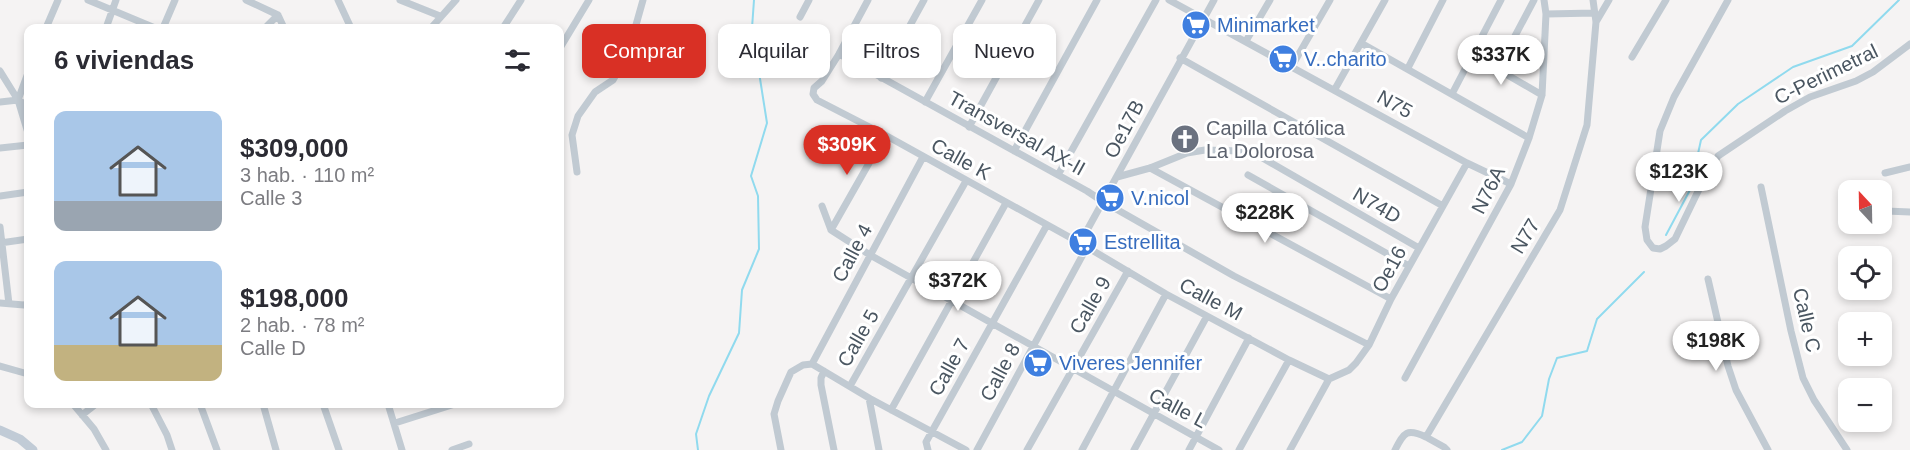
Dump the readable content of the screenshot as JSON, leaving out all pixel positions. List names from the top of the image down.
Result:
{
  "streets": {
    "street": [
      "C-Perimetral",
      "N75",
      "Oe17B",
      "Transversal AX-II",
      "Calle K",
      "N76A",
      "N74D",
      "N77",
      "Calle 4",
      "Oe16",
      "Calle M",
      "Calle 9",
      "Calle C",
      "Calle 5",
      "Calle 7",
      "Calle 8",
      "Calle L"
    ]
  },
  "crossings": [
    ["N75", "Oe17B"],
    ["N75", "N76A"],
    ["N75", "Oe16"],
    ["Oe17B", "Transversal AX-II"],
    ["Oe17B", "Calle K"],
    ["Oe17B", "N74D"],
    ["Oe17B", "Calle M"],
    ["Transversal AX-II", "Calle K"],
    ["Transversal AX-II", "Oe16"],
    ["Calle K", "Calle 4"],
    ["Calle K", "Calle M"],
    ["Calle K", "Calle 5"],
    ["Calle K", "Calle 7"],
    ["N74D", "Oe16"],
    ["Calle 4", "Calle 5"],
    ["Calle 4", "Calle L"],
    ["Oe16", "Calle M"],
    ["Calle M", "Calle 9"],
    ["Calle M", "Calle 8"],
    ["Calle 9", "Calle L"],
    ["Calle 5", "Calle L"],
    ["Calle 7", "Calle L"],
    ["Calle 8", "Calle L"]
  ],
  "places": {
    "supermarket": [
      "Minimarket",
      "V..charito",
      "V.nicol",
      "Estrellita",
      "Viveres Jennifer"
    ],
    "church": ["Capilla Católica La Dolorosa"]
  },
  "north": "top",
  "page": {
    "chip": [
      "Comprar",
      "Alquilar",
      "Filtros",
      "Nuevo"
    ],
    "heading": "6 viviendas",
    "price": [
      "$337K",
      "$309K",
      "$123K",
      "$228K",
      "$372K",
      "$198K"
    ],
    "list": [
      {
        "name": "$309,000",
        "note": "3 hab. · 110 m² · Calle 3"
      },
      {
        "name": "$198,000",
        "note": "2 hab. · 78 m² · Calle D"
      }
    ],
    "map_buttons": ["+", "−"]
  }
}
